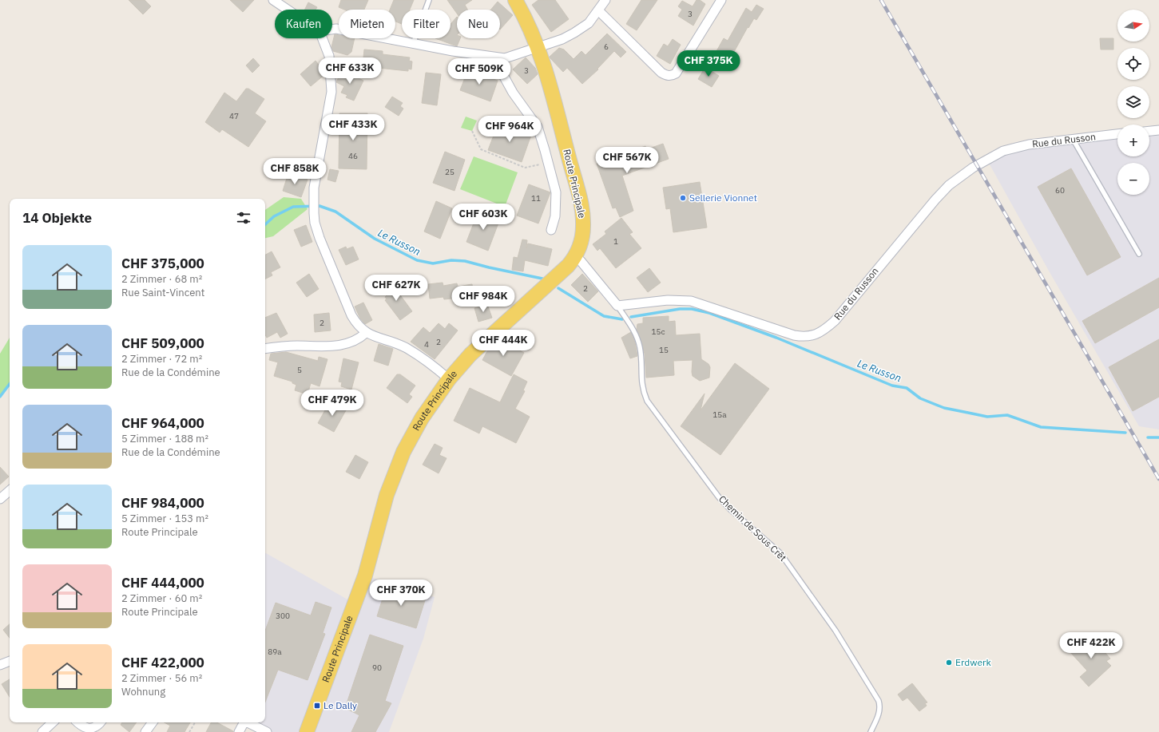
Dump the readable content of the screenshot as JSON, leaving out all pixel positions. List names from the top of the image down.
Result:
{
  "streets": {
    "main road": ["Route Principale"],
    "street": ["Rue du Russon"],
    "lane": ["Chemin de Sous Crêt"]
  },
  "crossings": [
    ["Rue du Russon", "Chemin de Sous Crêt"]
  ],
  "water": ["Le Russon"],
  "places": {
    "other": ["Sellerie Vionnet", "Erdwerk"],
    "transit": ["Le Dally"]
  },
  "house_numbers": [
    "3",
    "6",
    "3",
    "47",
    "46",
    "25",
    "60",
    "11",
    "1",
    "2",
    "2",
    "15c",
    "2",
    "4",
    "15",
    "5",
    "15a",
    "300",
    "89a",
    "90"
  ],
  "north": "right",
  "page": {
    "map_buttons": ["+", "−"],
    "chip": [
      "Kaufen",
      "Mieten",
      "Filter",
      "Neu"
    ],
    "price": [
      "CHF 375K",
      "CHF 633K",
      "CHF 509K",
      "CHF 433K",
      "CHF 964K",
      "CHF 567K",
      "CHF 858K",
      "CHF 603K",
      "CHF 627K",
      "CHF 984K",
      "CHF 444K",
      "CHF 479K",
      "CHF 370K",
      "CHF 422K"
    ],
    "heading": "14 Objekte",
    "list": [
      {
        "name": "CHF 375,000",
        "note": "2 Zimmer · 68 m² · Rue Saint-Vincent"
      },
      {
        "name": "CHF 509,000",
        "note": "2 Zimmer · 72 m² · Rue de la Condémine"
      },
      {
        "name": "CHF 964,000",
        "note": "5 Zimmer · 188 m² · Rue de la Condémine"
      },
      {
        "name": "CHF 984,000",
        "note": "5 Zimmer · 153 m² · Route Principale"
      },
      {
        "name": "CHF 444,000",
        "note": "2 Zimmer · 60 m² · Route Principale"
      },
      {
        "name": "CHF 422,000",
        "note": "2 Zimmer · 56 m² · Wohnung"
      }
    ]
  }
}
